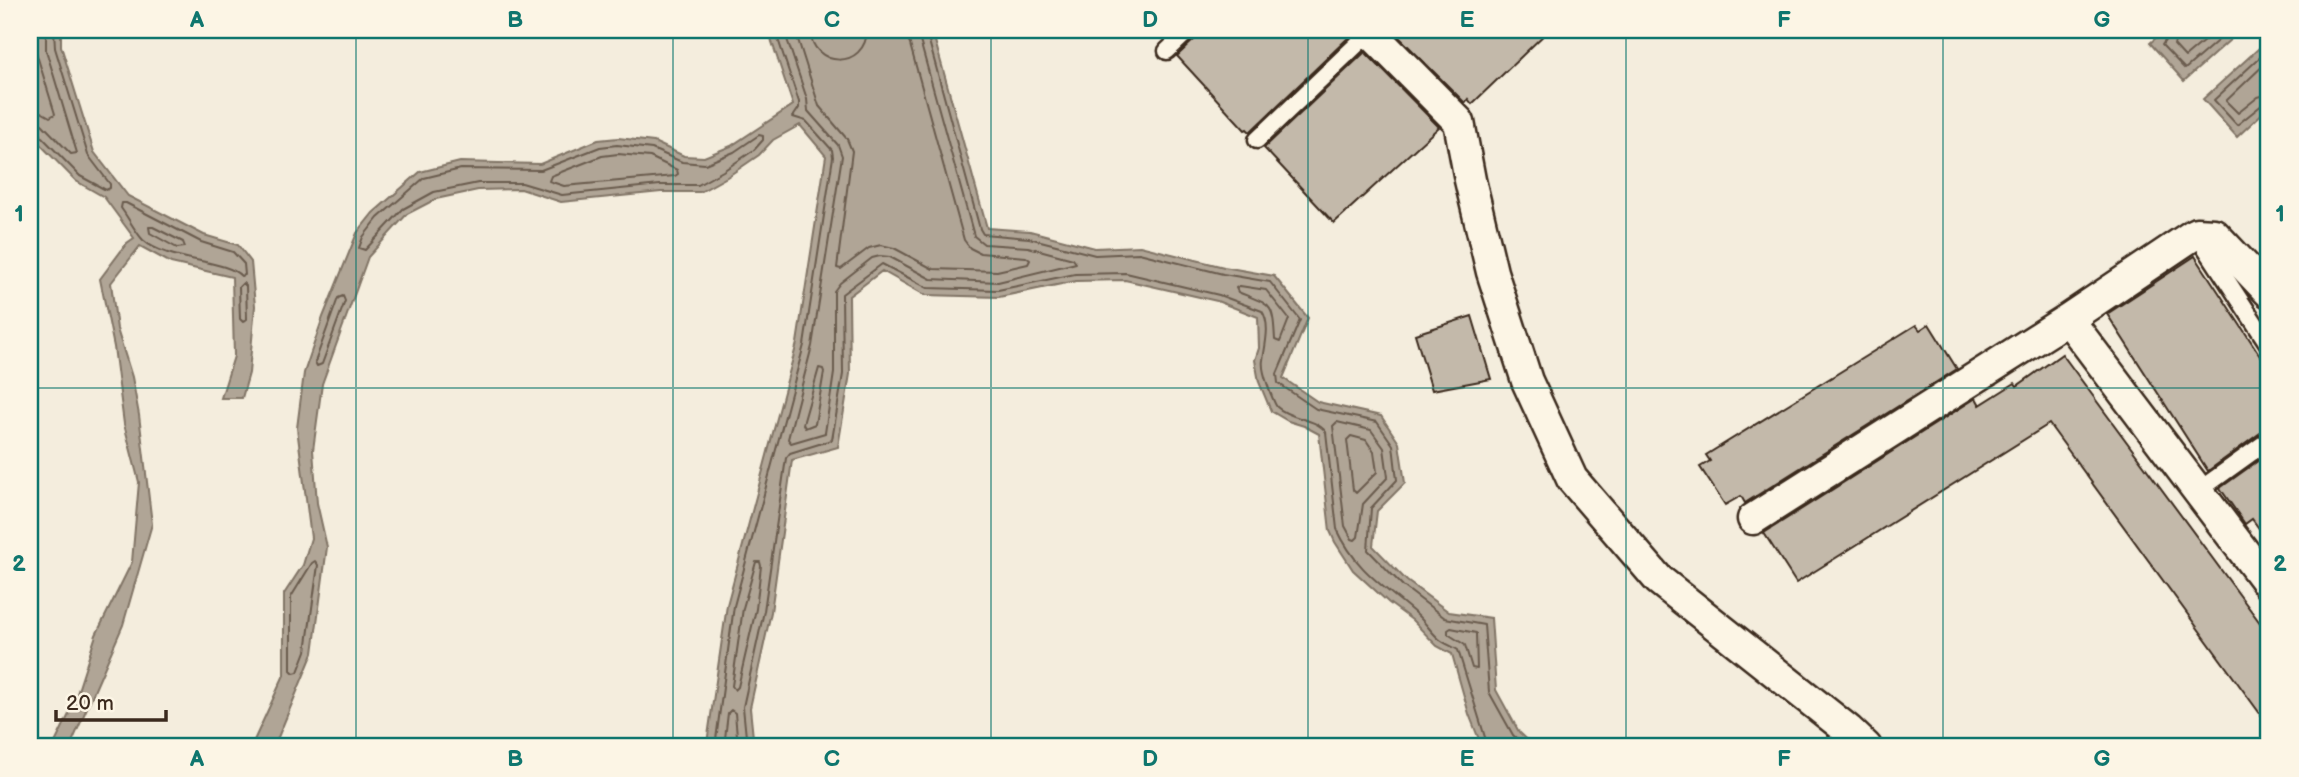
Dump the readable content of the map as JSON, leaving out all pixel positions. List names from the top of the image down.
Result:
{
  "scale_bar": "20 m",
  "grid": {
    "columns": [
      "A",
      "B",
      "C",
      "D",
      "E",
      "F",
      "G"
    ],
    "rows": ["1", "2"]
  }
}
